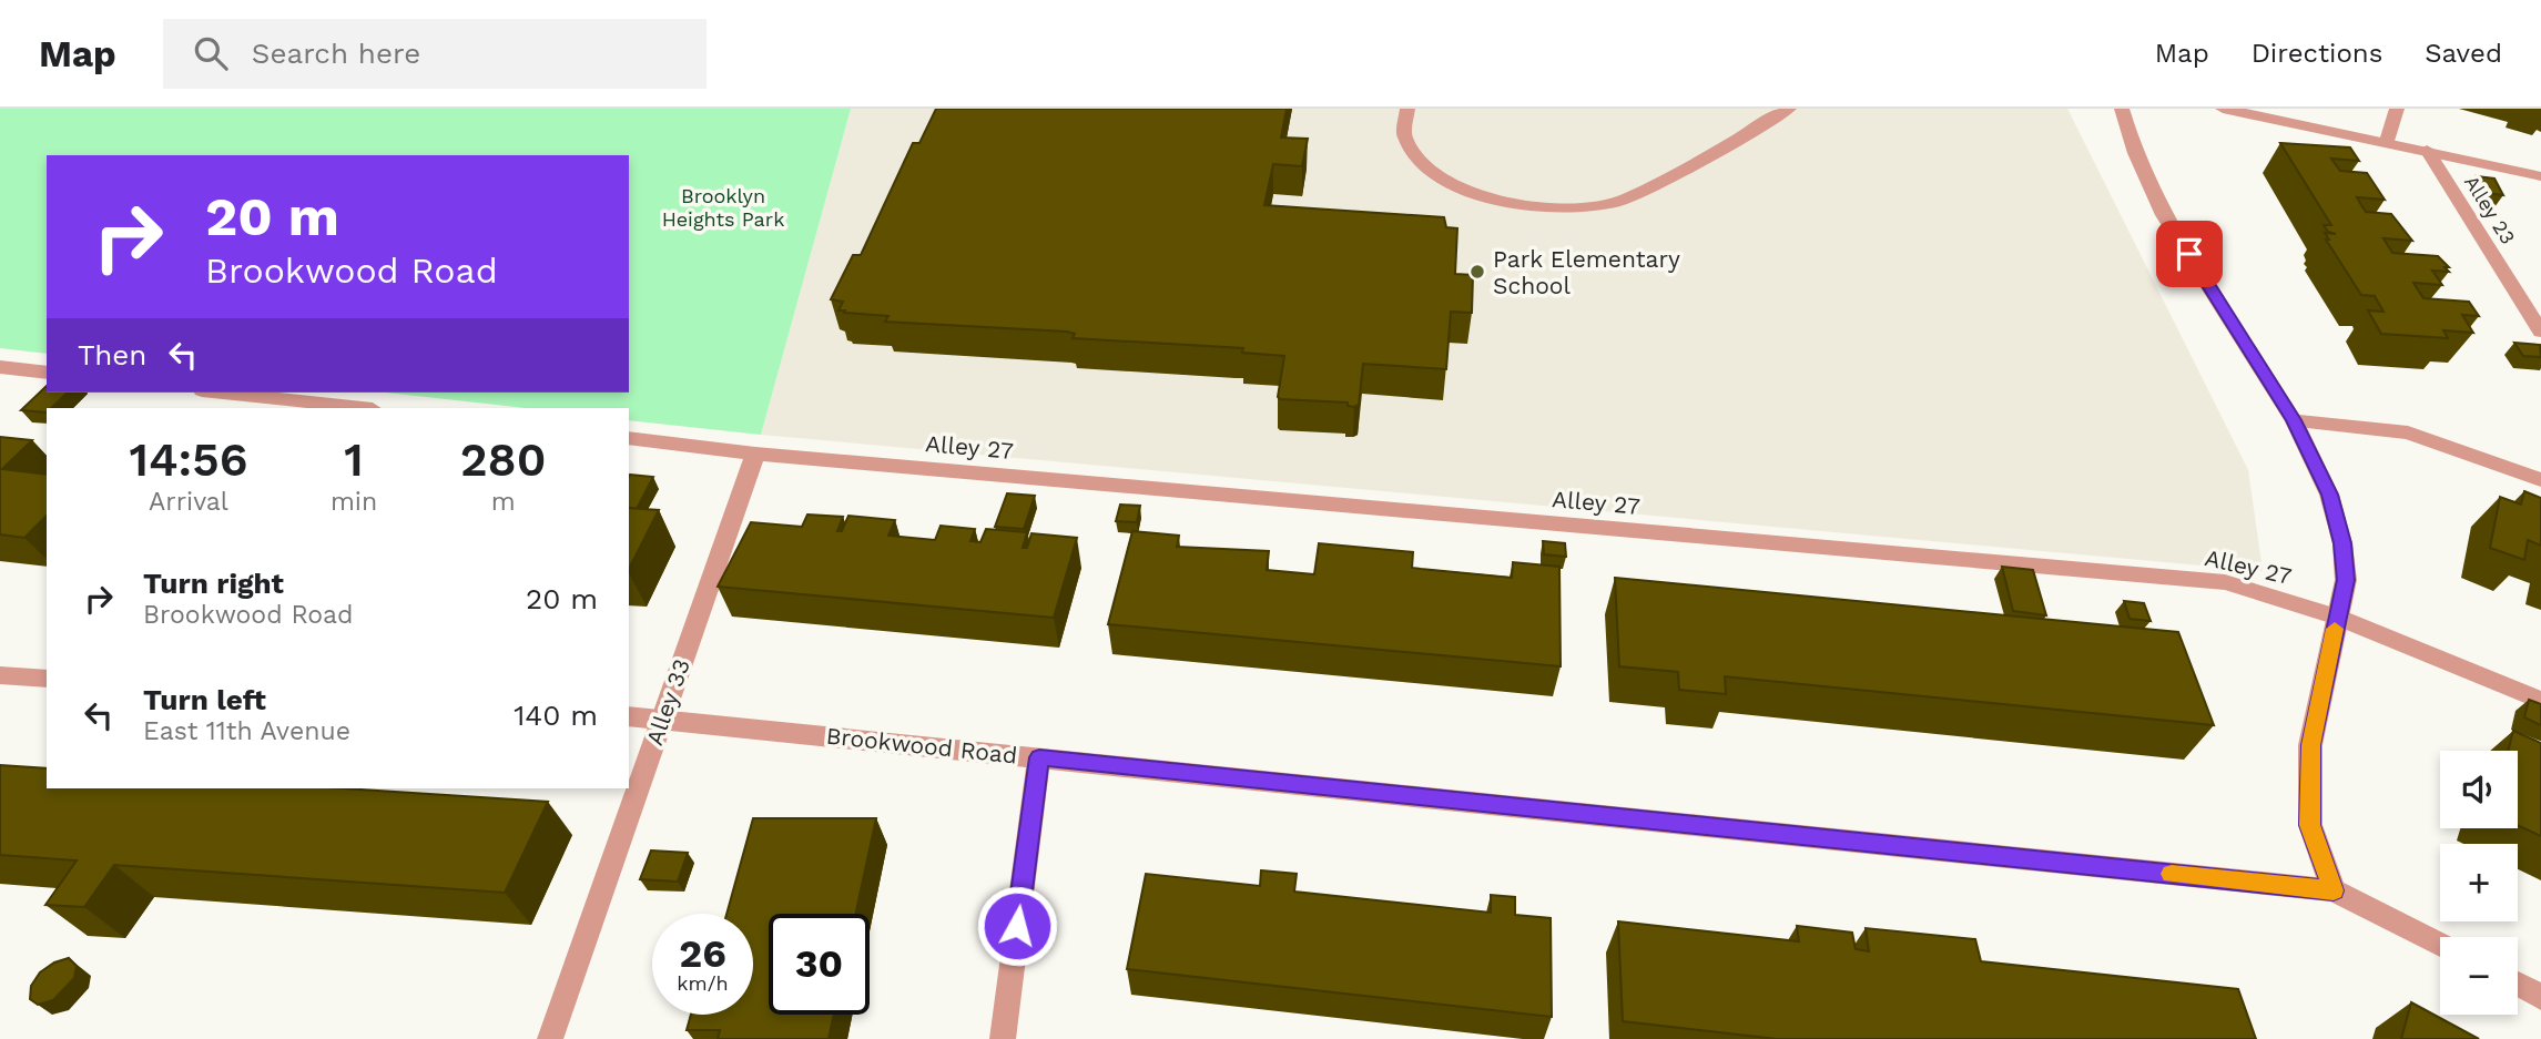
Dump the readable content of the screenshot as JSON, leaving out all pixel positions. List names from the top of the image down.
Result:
{
  "streets": {
    "street": [
      "Alley 23",
      "Alley 27",
      "Alley 33",
      "Brookwood Road"
    ]
  },
  "crossings": [
    ["Alley 27", "Alley 33"],
    ["Alley 33", "Brookwood Road"]
  ],
  "parks": ["Brooklyn Heights Park"],
  "places": ["Park Elementary School"],
  "page": {
    "header": "Map",
    "search": "Search here",
    "nav": ["Map", "Directions", "Saved"],
    "turn": ["20 m", "Brookwood Road"],
    "then": "Then",
    "eta": [
      "14:56",
      "Arrival",
      "1",
      "min",
      "280",
      "m"
    ],
    "list": [
      {
        "name": "Turn right",
        "note": "Brookwood Road",
        "value": "20 m"
      },
      {
        "name": "Turn left",
        "note": "East 11th Avenue",
        "value": "140 m"
      }
    ],
    "map_buttons": ["+", "−"],
    "speed": "26 km/h",
    "limit": "30"
  }
}
